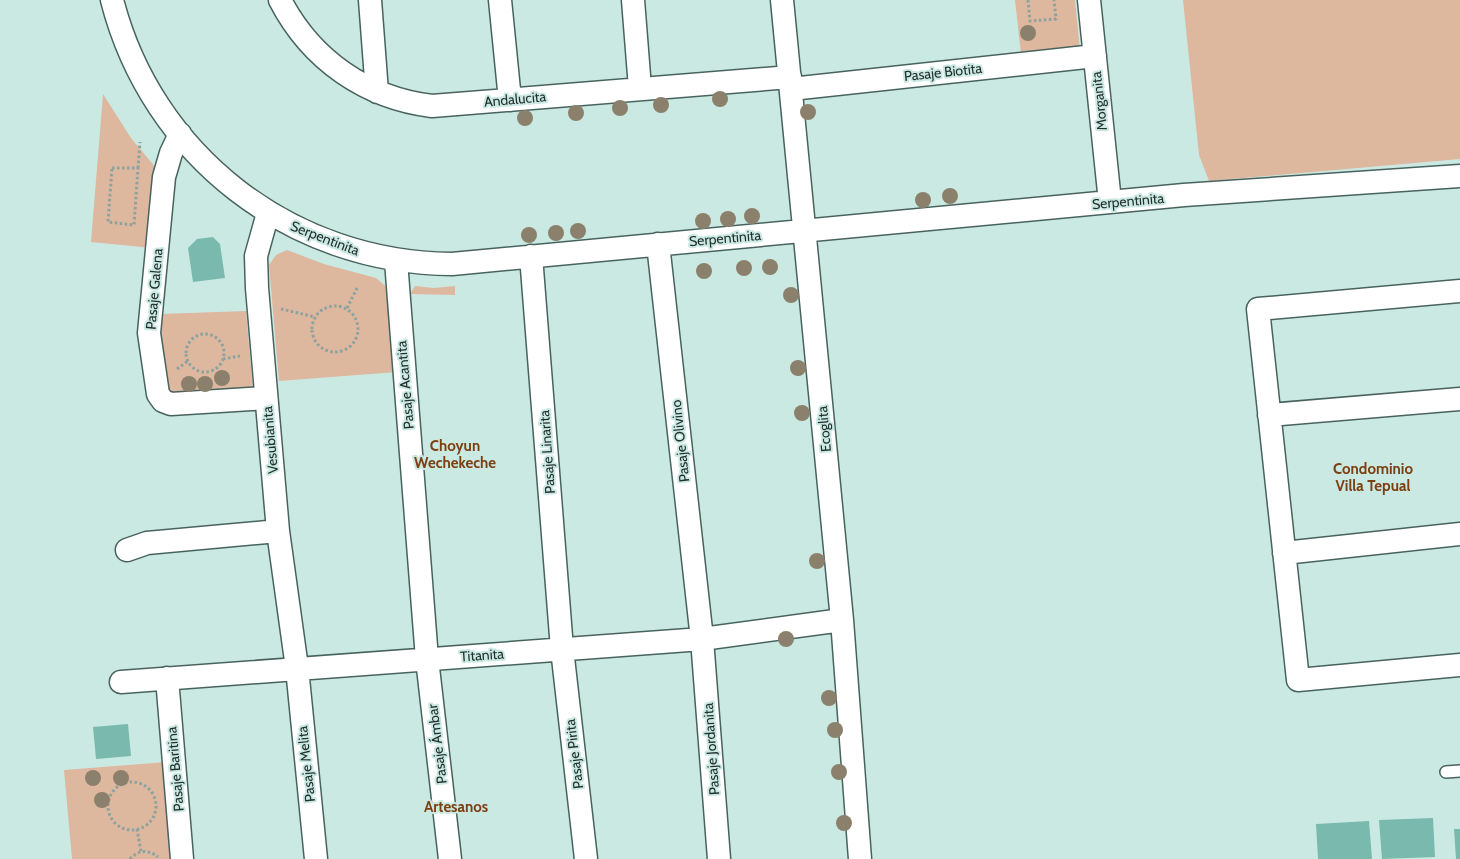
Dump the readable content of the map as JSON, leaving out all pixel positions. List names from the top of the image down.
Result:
{
  "streets": {
    "street": [
      "Pasaje Biotita",
      "Andalucita",
      "Morganita",
      "Serpentinita",
      "Pasaje Galena",
      "Pasaje Acantita",
      "Ecoglita",
      "Vesubianita",
      "Pasaje Olivino",
      "Pasaje Linarita",
      "Titanita",
      "Pasaje Ámbar",
      "Pasaje Jordanita",
      "Pasaje Pirita",
      "Pasaje Melita",
      "Pasaje Baritina"
    ]
  },
  "crossings": [
    ["Pasaje Biotita", "Andalucita"],
    ["Pasaje Biotita", "Morganita"],
    ["Pasaje Biotita", "Ecoglita"],
    ["Andalucita", "Ecoglita"],
    ["Morganita", "Serpentinita"],
    ["Serpentinita", "Pasaje Galena"],
    ["Serpentinita", "Pasaje Acantita"],
    ["Serpentinita", "Ecoglita"],
    ["Serpentinita", "Vesubianita"],
    ["Serpentinita", "Pasaje Olivino"],
    ["Serpentinita", "Pasaje Linarita"],
    ["Pasaje Galena", "Vesubianita"],
    ["Pasaje Acantita", "Titanita"],
    ["Pasaje Acantita", "Pasaje Ámbar"],
    ["Ecoglita", "Titanita"],
    ["Vesubianita", "Titanita"],
    ["Vesubianita", "Pasaje Melita"],
    ["Pasaje Olivino", "Titanita"],
    ["Pasaje Olivino", "Pasaje Jordanita"],
    ["Pasaje Linarita", "Titanita"],
    ["Pasaje Linarita", "Pasaje Pirita"],
    ["Titanita", "Pasaje Ámbar"],
    ["Titanita", "Pasaje Jordanita"],
    ["Titanita", "Pasaje Pirita"],
    ["Titanita", "Pasaje Melita"],
    ["Titanita", "Pasaje Baritina"]
  ],
  "districts": ["Choyun Wechekeche", "Condominio Villa Tepual", "Artesanos"]
}
